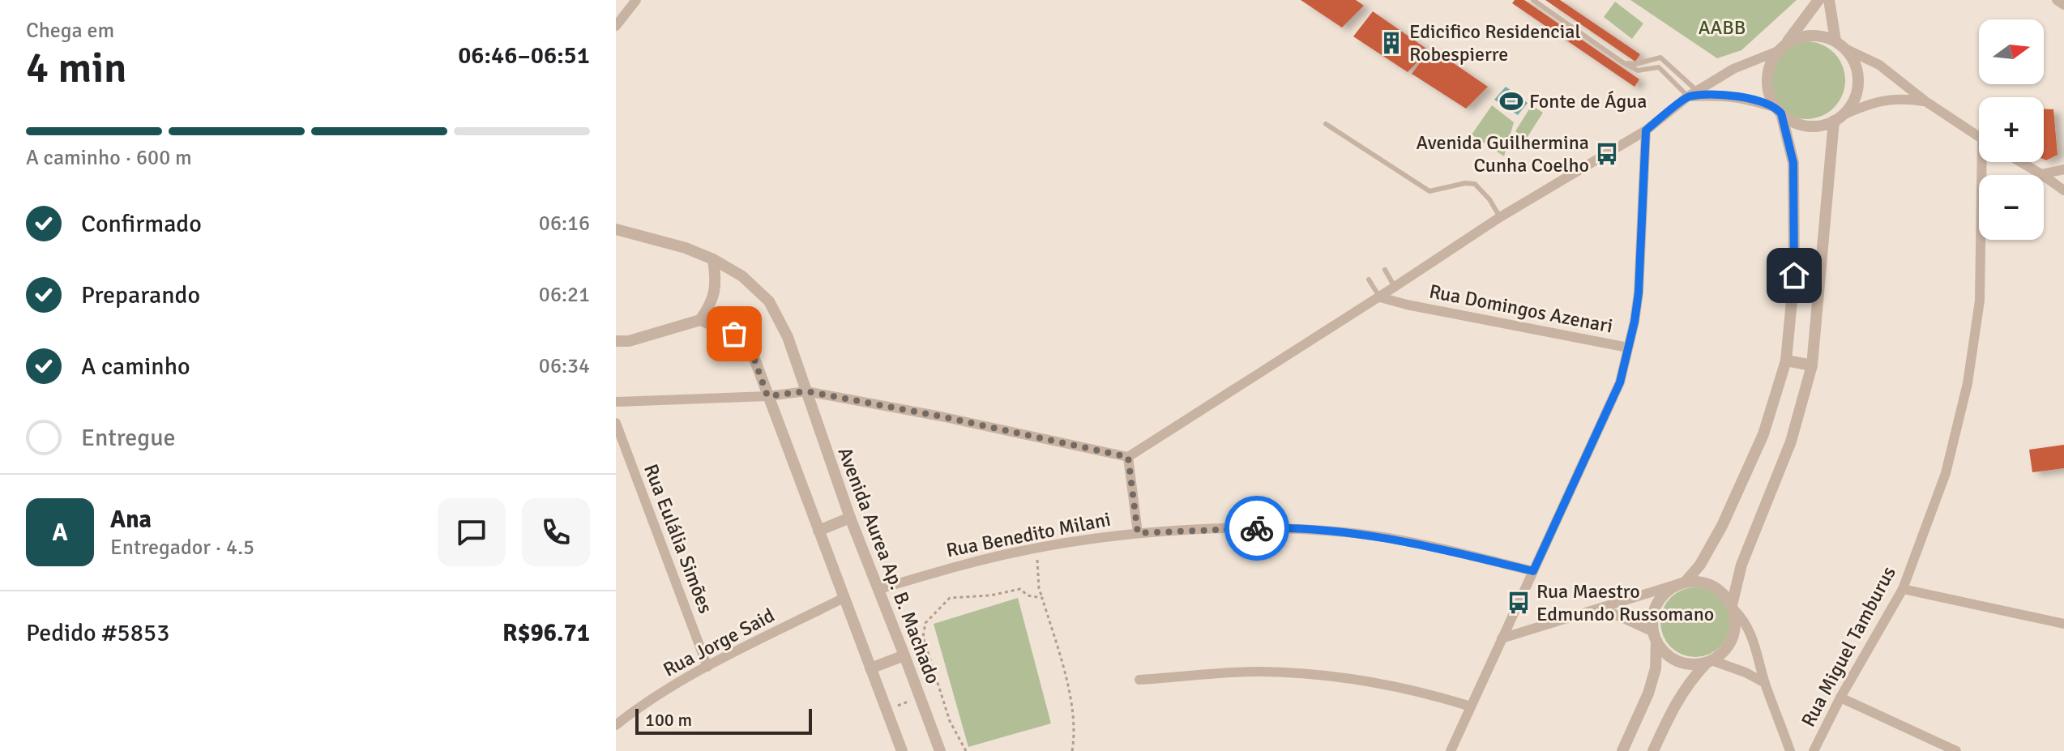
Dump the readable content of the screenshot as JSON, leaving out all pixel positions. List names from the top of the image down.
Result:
{
  "streets": {
    "street": [
      "Rua Domingos Azenari",
      "Rua Benedito Milani",
      "Rua Eulália Simões",
      "Avenida Aurea Ap. B. Machado",
      "Rua Jorge Said",
      "Rua Miguel Tamburus"
    ]
  },
  "crossings": [
    ["Rua Benedito Milani", "Avenida Aurea Ap. B. Machado"],
    ["Rua Eulália Simões", "Rua Jorge Said"]
  ],
  "parks": ["AABB"],
  "places": {
    "building": ["Edicifico Residencial Robespierre"],
    "sports": ["Fonte de Água"],
    "bus stop": ["Avenida Guilhermina Cunha Coelho", "Rua Maestro Edmundo Russomano"]
  },
  "scale_bar": "100 m",
  "north": "right",
  "page": {
    "heading": ["4 min", "Chega em", "06:46–06:51"],
    "panel": [
      "Ana",
      "Entregador · 4.5",
      "Pedido #5853",
      "R$96.71"
    ],
    "map_buttons": ["+", "−"],
    "bar": "A caminho · 600 m",
    "list": [
      ["Confirmado", "06:16"],
      ["Preparando", "06:21"],
      ["A caminho", "06:34"],
      "Entregue"
    ],
    "round": "A",
    "scale": "100 m"
  }
}
